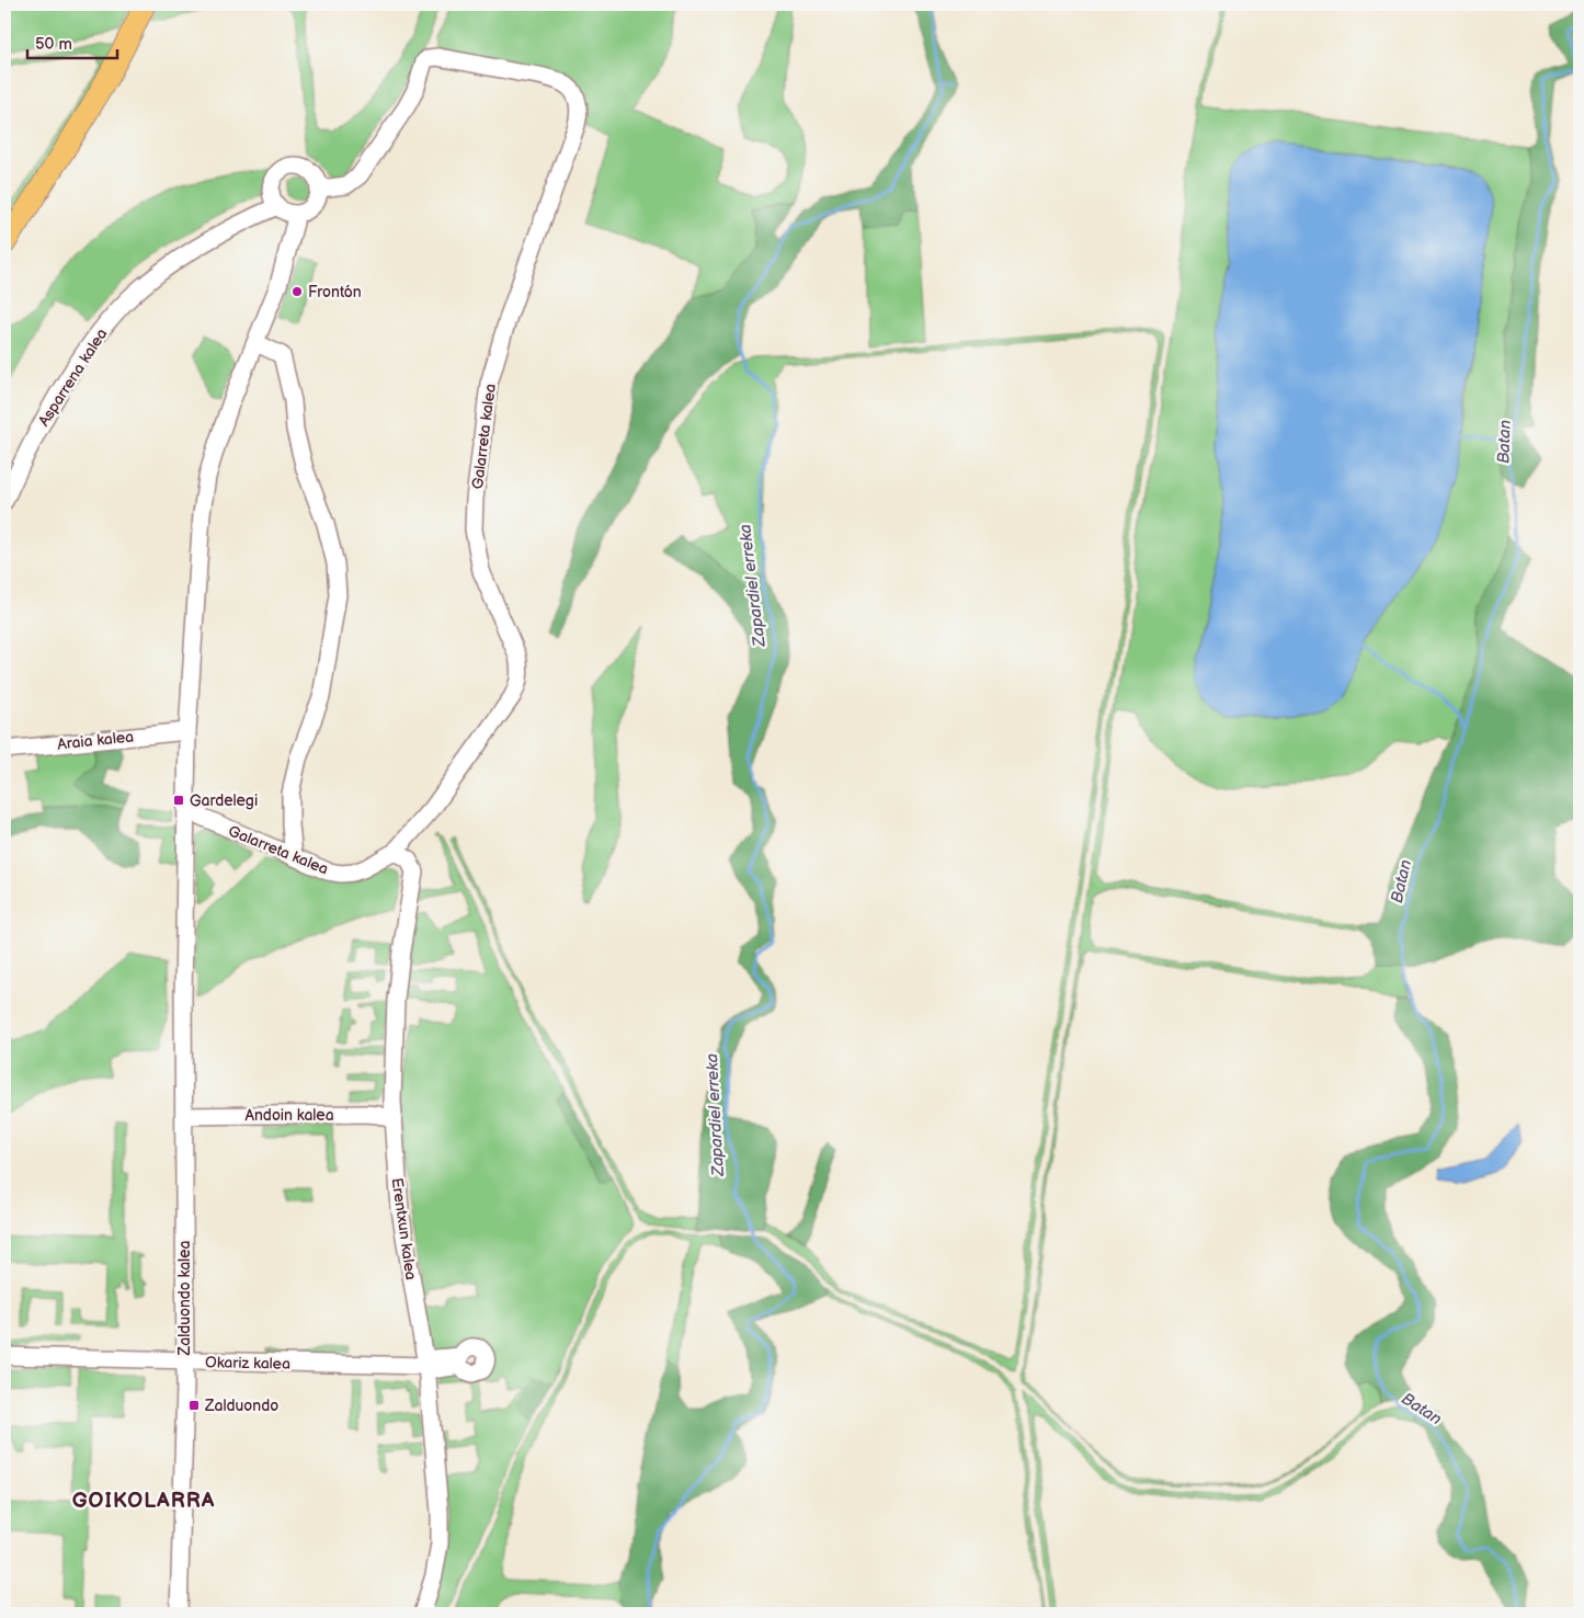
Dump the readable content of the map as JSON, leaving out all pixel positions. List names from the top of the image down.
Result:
{
  "streets": {
    "street": [
      "Asparrena kalea",
      "Galarreta kalea",
      "Araia kalea",
      "Andoin kalea",
      "Erentxun kalea",
      "Zalduondo kalea",
      "Okariz kalea"
    ]
  },
  "crossings": [
    ["Asparrena kalea", "Galarreta kalea"],
    ["Asparrena kalea", "Zalduondo kalea"],
    ["Galarreta kalea", "Erentxun kalea"],
    ["Galarreta kalea", "Zalduondo kalea"],
    ["Araia kalea", "Zalduondo kalea"],
    ["Andoin kalea", "Erentxun kalea"],
    ["Andoin kalea", "Zalduondo kalea"],
    ["Erentxun kalea", "Okariz kalea"],
    ["Zalduondo kalea", "Okariz kalea"]
  ],
  "districts": ["GOIKOLARRA"],
  "water": ["Batan", "Zapardiel erreka"],
  "places": {
    "other": ["Frontón"],
    "transit": ["Gardelegi", "Zalduondo"]
  },
  "scale_bar": "50 m"
}
